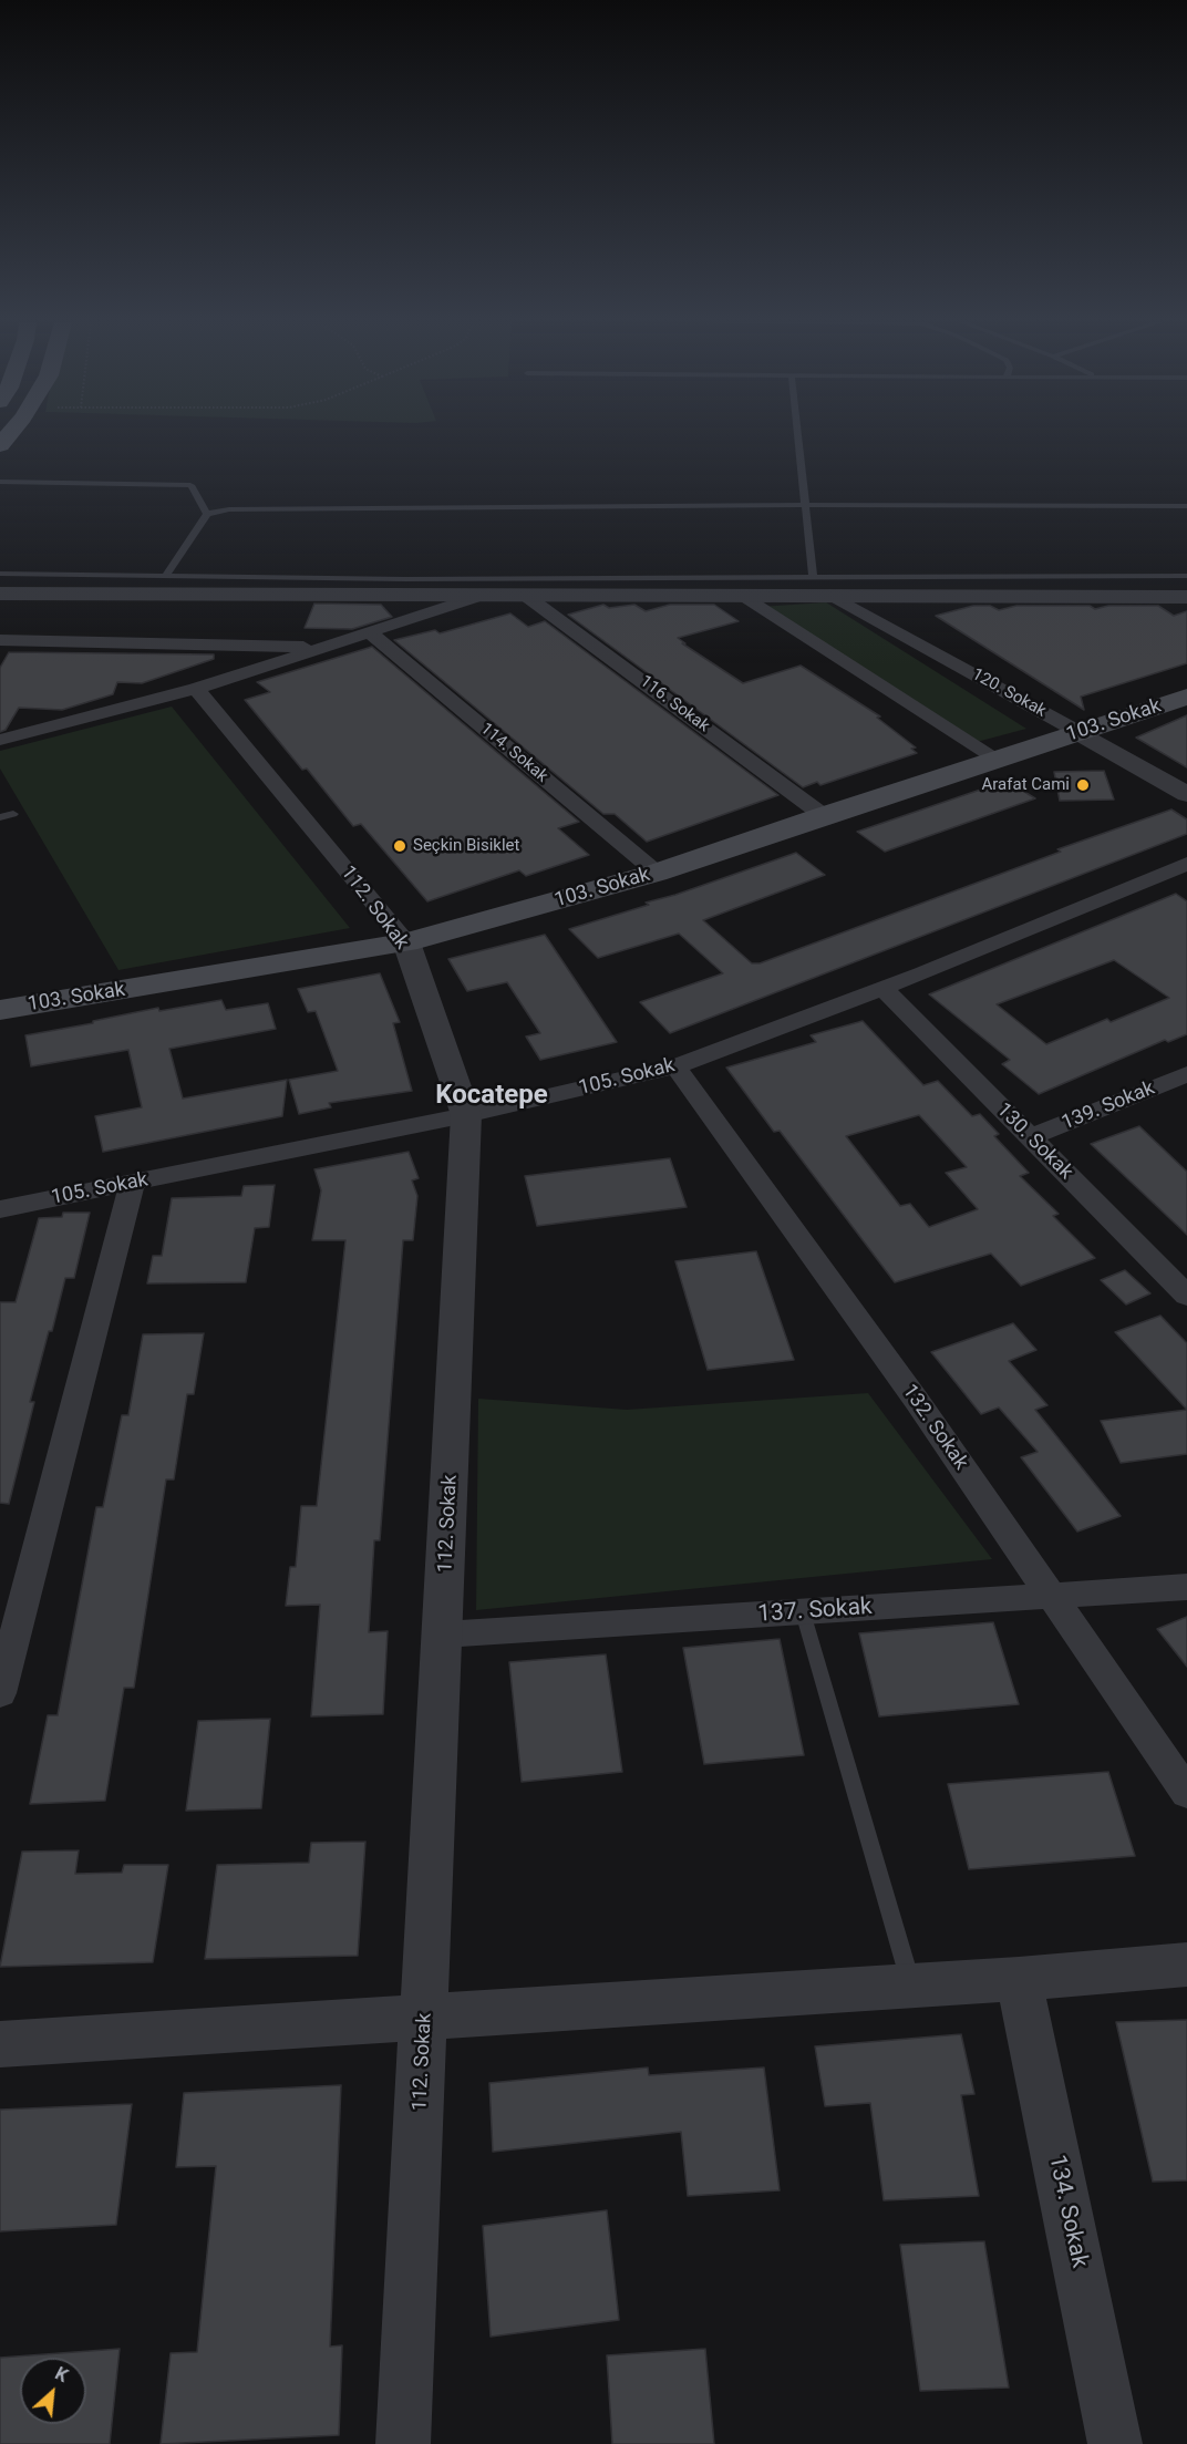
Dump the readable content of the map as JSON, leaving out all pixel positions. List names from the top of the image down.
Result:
{
  "streets": {
    "main road": ["103. Sokak"],
    "street": [
      "120. Sokak",
      "116. Sokak",
      "114. Sokak",
      "112. Sokak",
      "105. Sokak",
      "139. Sokak",
      "130. Sokak",
      "132. Sokak",
      "137. Sokak",
      "134. Sokak"
    ]
  },
  "crossings": [
    ["120. Sokak", "103. Sokak"],
    ["116. Sokak", "103. Sokak"],
    ["103. Sokak", "114. Sokak"],
    ["103. Sokak", "112. Sokak"],
    ["112. Sokak", "105. Sokak"],
    ["112. Sokak", "137. Sokak"],
    ["105. Sokak", "130. Sokak"],
    ["105. Sokak", "132. Sokak"],
    ["139. Sokak", "130. Sokak"],
    ["132. Sokak", "137. Sokak"]
  ],
  "districts": ["Kocatepe"],
  "places": ["Arafat Cami", "Seçkin Bisiklet"],
  "north": "top right"
}
